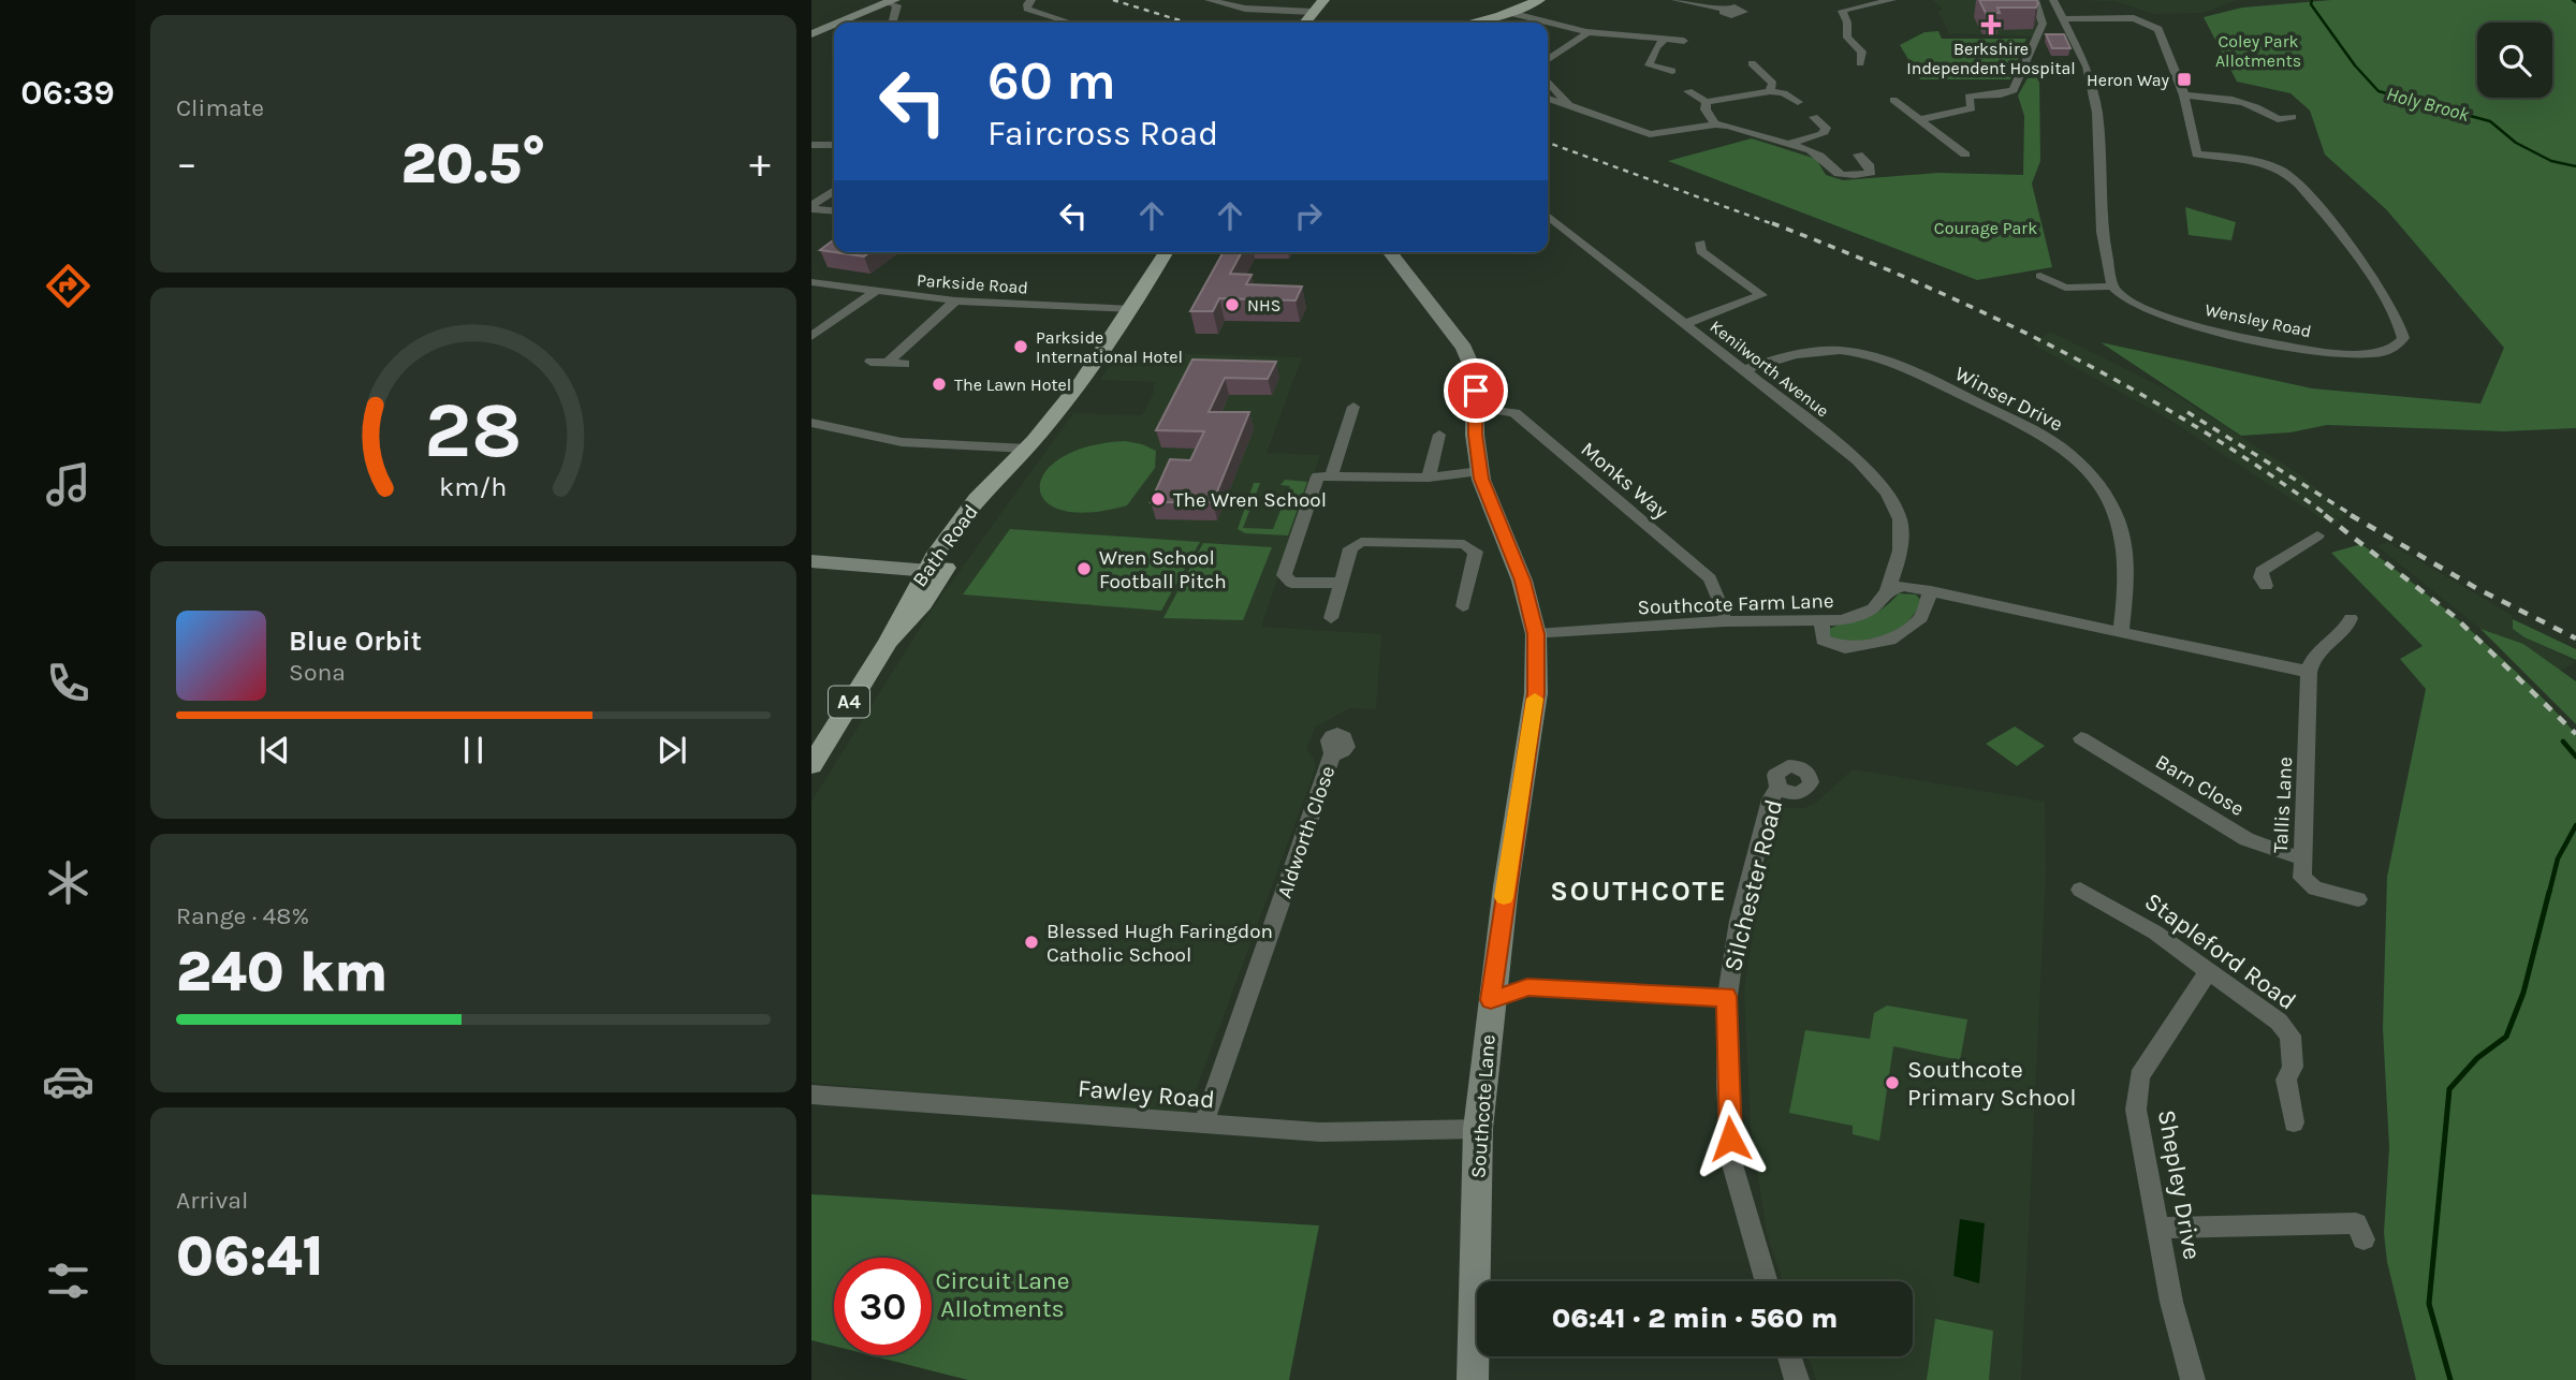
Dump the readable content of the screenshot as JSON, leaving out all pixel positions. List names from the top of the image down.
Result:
{
  "streets": {
    "main road": ["Bath Road", "A4"],
    "street": [
      "Parkside Road",
      "Wensley Road",
      "Kenilworth Avenue",
      "Winser Drive",
      "Monks Way",
      "Southcote Farm Lane",
      "Barn Close",
      "Tallis Lane",
      "Aldworth Close",
      "Silchester Road",
      "Stapleford Road",
      "Fawley Road",
      "Southcote Lane",
      "Shepley Drive"
    ]
  },
  "crossings": [
    ["Parkside Road", "Bath Road"],
    ["Kenilworth Avenue", "Winser Drive"],
    ["Kenilworth Avenue", "Southcote Farm Lane"],
    ["Monks Way", "Southcote Lane"],
    ["Southcote Farm Lane", "Southcote Lane"],
    ["Barn Close", "Tallis Lane"],
    ["Aldworth Close", "Fawley Road"],
    ["Stapleford Road", "Shepley Drive"],
    ["Fawley Road", "Southcote Lane"]
  ],
  "districts": ["SOUTHCOTE"],
  "water": ["Holy Brook"],
  "parks": ["Coley Park Allotments", "Courage Park", "Circuit Lane Allotments"],
  "places": {
    "health": ["Berkshire Independent Hospital"],
    "transit": ["Heron Way"],
    "other": [
      "NHS",
      "Parkside International Hotel",
      "The Lawn Hotel",
      "The Wren School",
      "Wren School Football Pitch",
      "Blessed Hugh Faringdon Catholic School",
      "Southcote Primary School"
    ]
  },
  "page": {
    "tabs": "06:39",
    "tile": [
      "Climate",
      ["Range · 48%", "240 km"],
      ["Arrival", "06:41"]
    ],
    "turn": ["60 m", "Faircross Road"],
    "heat": ["−", "20.5°", "+"],
    "song": ["Blue Orbit", "Sona"],
    "limit": "30",
    "trip": "06:41 · 2 min · 560 m",
    "gauge": ["28", "km/h"]
  }
}
